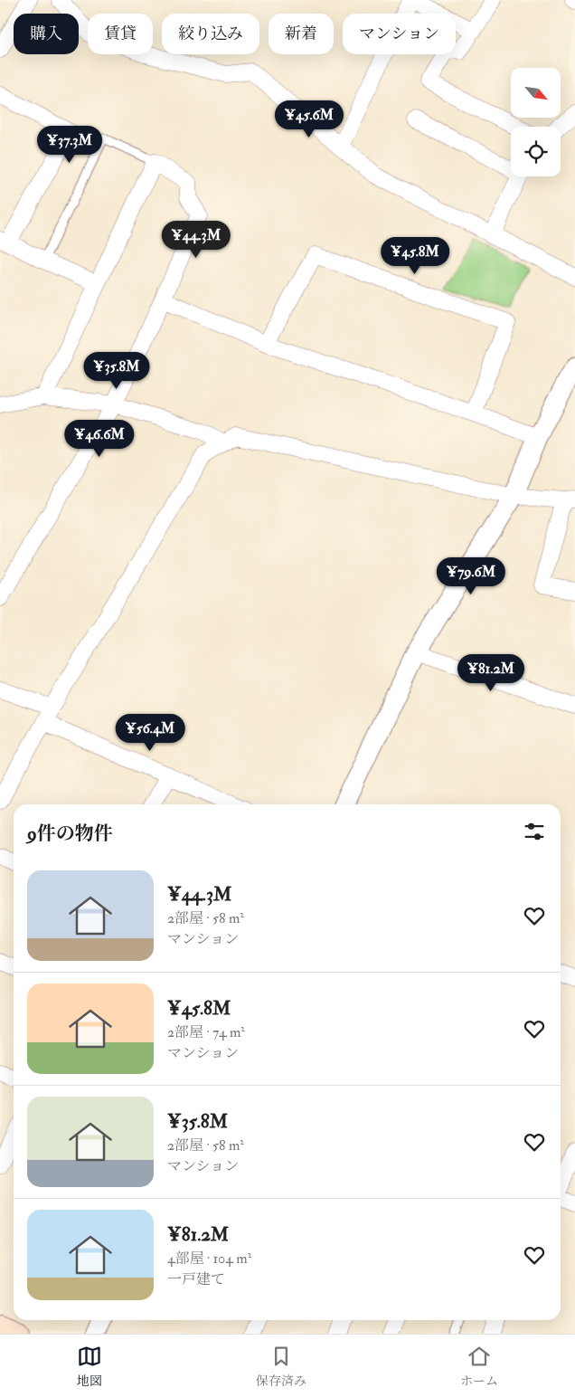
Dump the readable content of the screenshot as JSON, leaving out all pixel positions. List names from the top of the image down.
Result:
{
  "north": "bottom right",
  "page": {
    "chip": [
      "購入",
      "賃貸",
      "絞り込み",
      "新着",
      "マンション"
    ],
    "price": [
      "¥45.6M",
      "¥37.3M",
      "¥44.3M",
      "¥45.8M",
      "¥35.8M",
      "¥46.6M",
      "¥79.6M",
      "¥81.2M",
      "¥56.4M"
    ],
    "heading": "9件の物件",
    "list": [
      {
        "name": "¥44.3M",
        "note": "2部屋 · 58 m² · マンション"
      },
      {
        "name": "¥45.8M",
        "note": "2部屋 · 74 m² · マンション"
      },
      {
        "name": "¥35.8M",
        "note": "2部屋 · 58 m² · マンション"
      },
      {
        "name": "¥81.2M",
        "note": "4部屋 · 104 m² · 一戸建て"
      }
    ],
    "tabs": ["地図", "保存済み", "ホーム"]
  }
}
